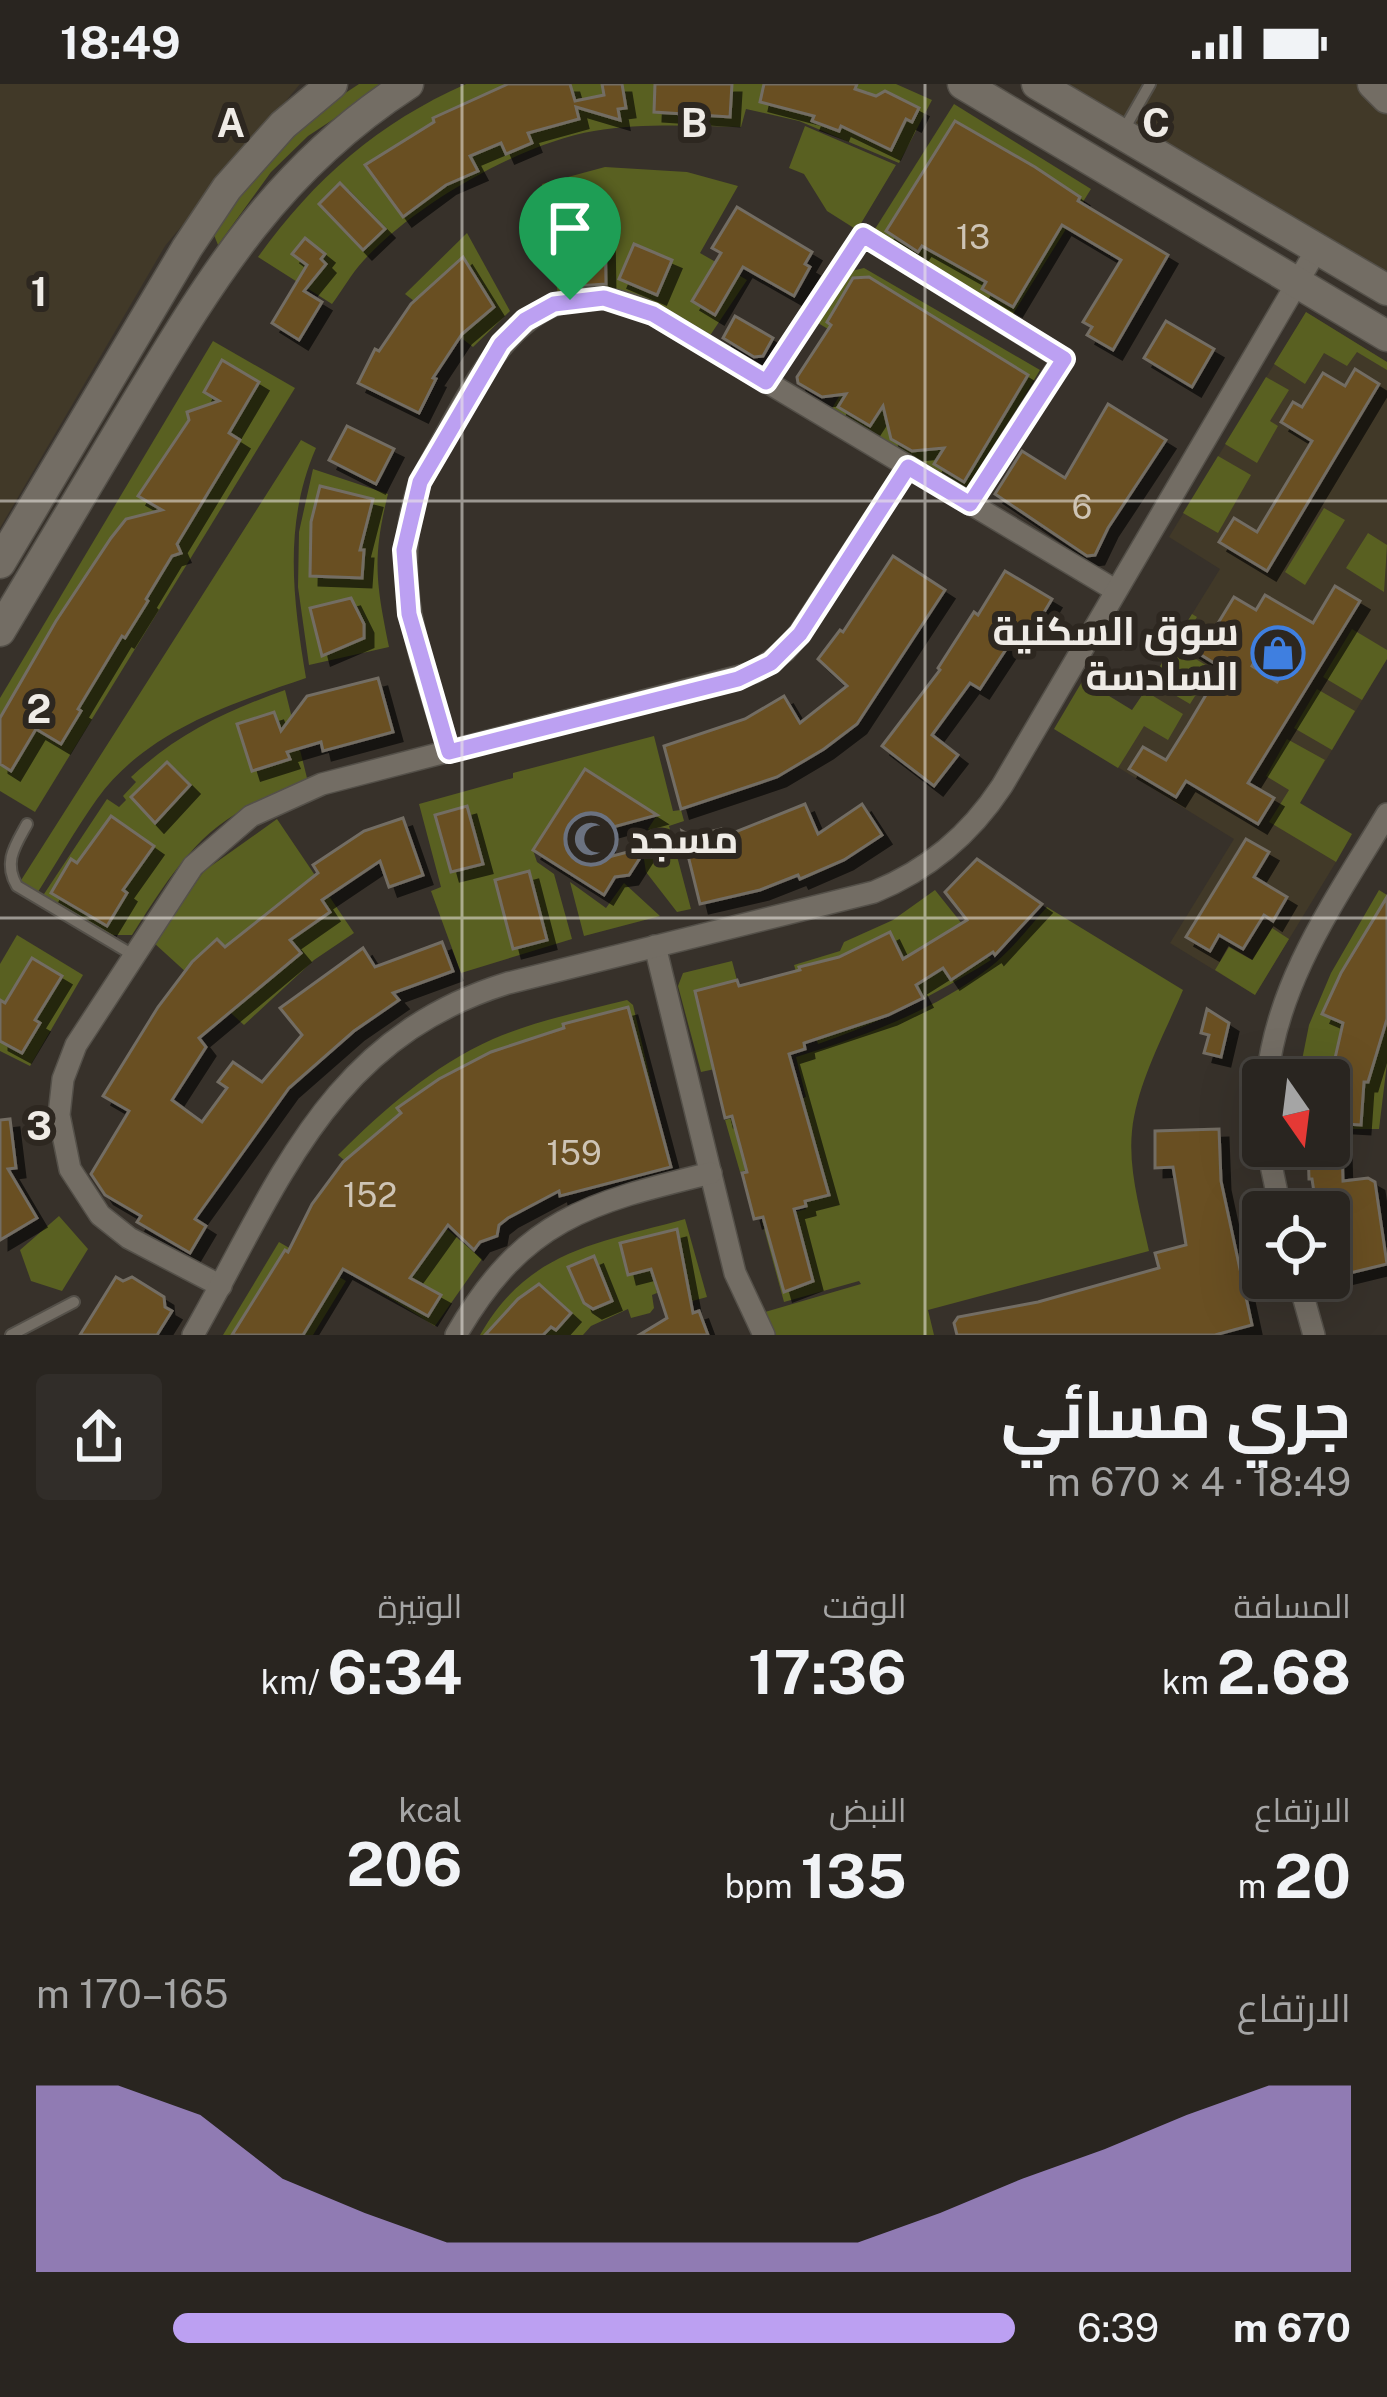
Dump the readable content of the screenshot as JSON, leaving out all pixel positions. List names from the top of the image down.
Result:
{
  "places": {
    "shop": ["سوق السكنية السادسة"],
    "mosque": ["مسجد"]
  },
  "house_numbers": [
    "13",
    "6",
    "159",
    "152"
  ],
  "north": "bottom",
  "page": {
    "status": "18:49",
    "heading": ["جري مسائي", "18:49 · 4 × 670 m"],
    "stats": [
      ["المسافة", "2.68 km"],
      ["الوقت", "17:36"],
      ["الوتيرة", "6:34 /km"],
      ["الارتفاع", "20 m"],
      ["النبض", "135 bpm"],
      ["kcal", "206"]
    ],
    "chart": ["الارتفاع", "165–170 m"],
    "list": [
      {
        "name": "670 m",
        "note": "6:39"
      }
    ]
  },
  "grid": {
    "columns": ["A", "B", "C"],
    "rows": ["1", "2", "3"]
  }
}
